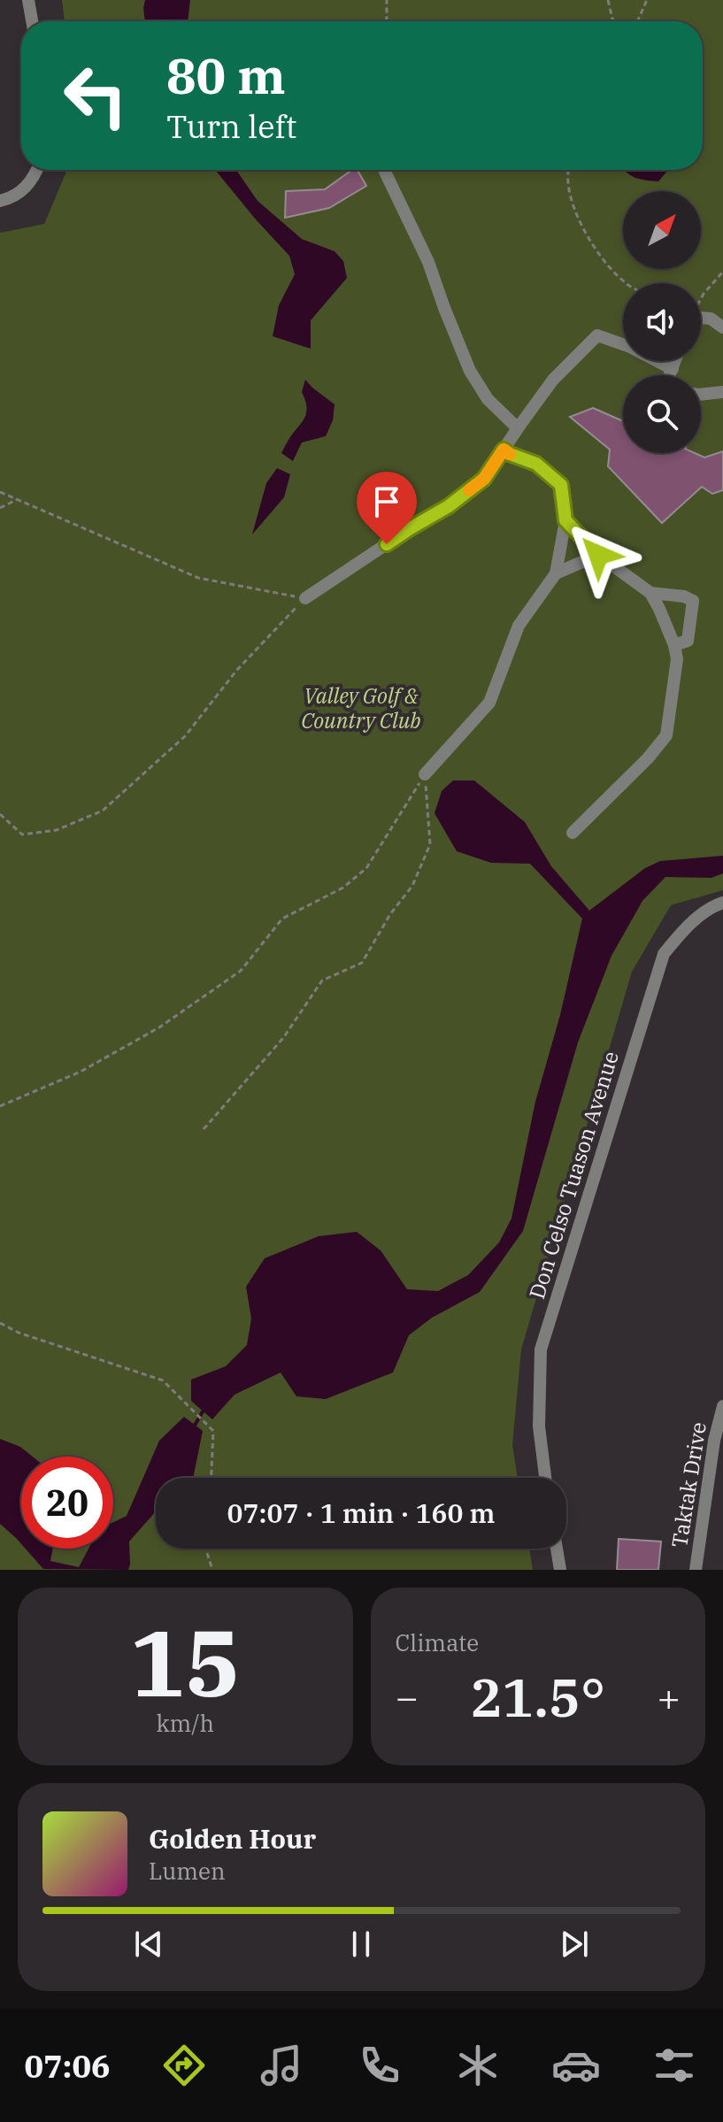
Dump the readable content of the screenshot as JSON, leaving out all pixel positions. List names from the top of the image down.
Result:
{
  "streets": {
    "street": ["Don Celso Tuason Avenue", "Taktak Drive"]
  },
  "parks": ["Valley Golf & Country Club"],
  "north": "top right",
  "page": {
    "turn": ["80 m", "Turn left"],
    "limit": "20",
    "trip": "07:07 · 1 min · 160 m",
    "tile": [
      ["15", "km/h"],
      "Climate"
    ],
    "heat": ["−", "21.5°", "+"],
    "song": ["Golden Hour", "Lumen"],
    "tabs": "07:06"
  }
}
